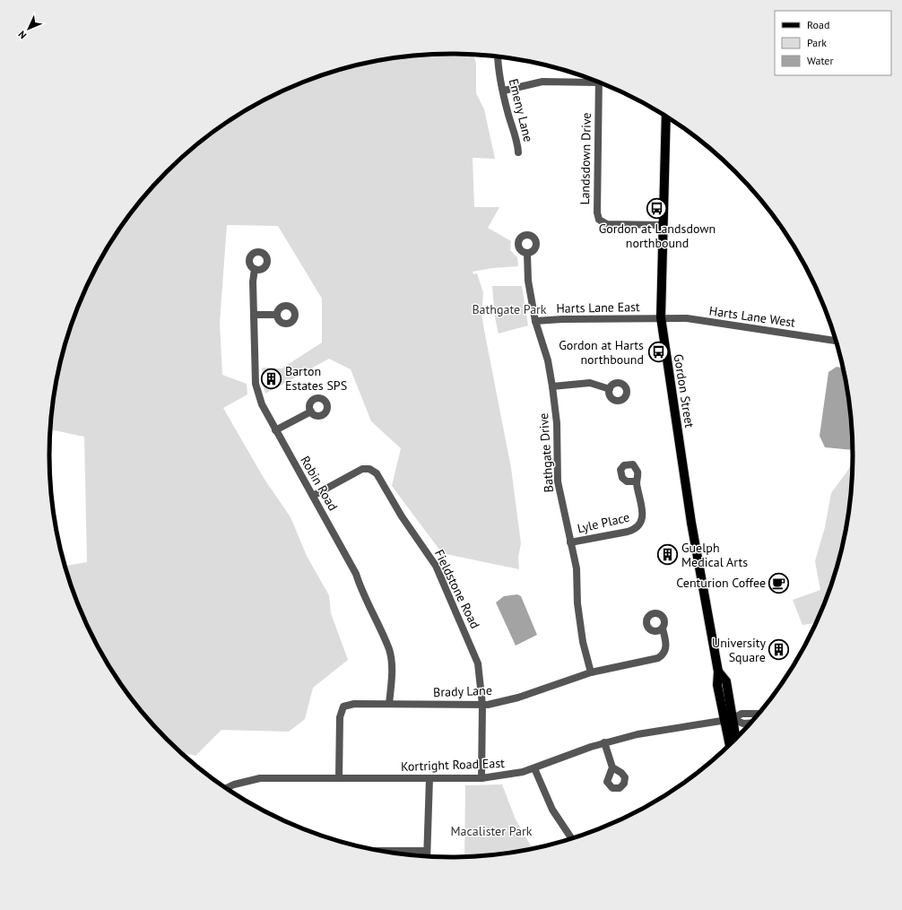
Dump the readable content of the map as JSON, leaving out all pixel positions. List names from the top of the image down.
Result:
{
  "streets": {
    "main road": ["Gordon Street"],
    "street": [
      "Emeny Lane",
      "Landsdown Drive",
      "Harts Lane East",
      "Harts Lane West",
      "Bathgate Drive",
      "Robin Road",
      "Lyle Place",
      "Fieldstone Road",
      "Brady Lane",
      "Kortright Road East"
    ]
  },
  "crossings": [
    ["Landsdown Drive", "Gordon Street"],
    ["Harts Lane East", "Harts Lane West"],
    ["Harts Lane East", "Gordon Street"],
    ["Harts Lane East", "Bathgate Drive"],
    ["Harts Lane West", "Gordon Street"],
    ["Gordon Street", "Kortright Road East"],
    ["Bathgate Drive", "Lyle Place"],
    ["Bathgate Drive", "Brady Lane"],
    ["Robin Road", "Fieldstone Road"],
    ["Robin Road", "Brady Lane"],
    ["Fieldstone Road", "Brady Lane"],
    ["Fieldstone Road", "Kortright Road East"],
    ["Brady Lane", "Kortright Road East"]
  ],
  "parks": ["Bathgate Park", "Macalister Park"],
  "places": {
    "bus stop": ["Gordon at Landsdown northbound", "Gordon at Harts northbound"],
    "building": ["Barton Estates SPS", "Guelph Medical Arts", "University Square"],
    "cafe": ["Centurion Coffee"]
  },
  "legend": ["Road", "Park", "Water"],
  "north": "bottom left"
}
